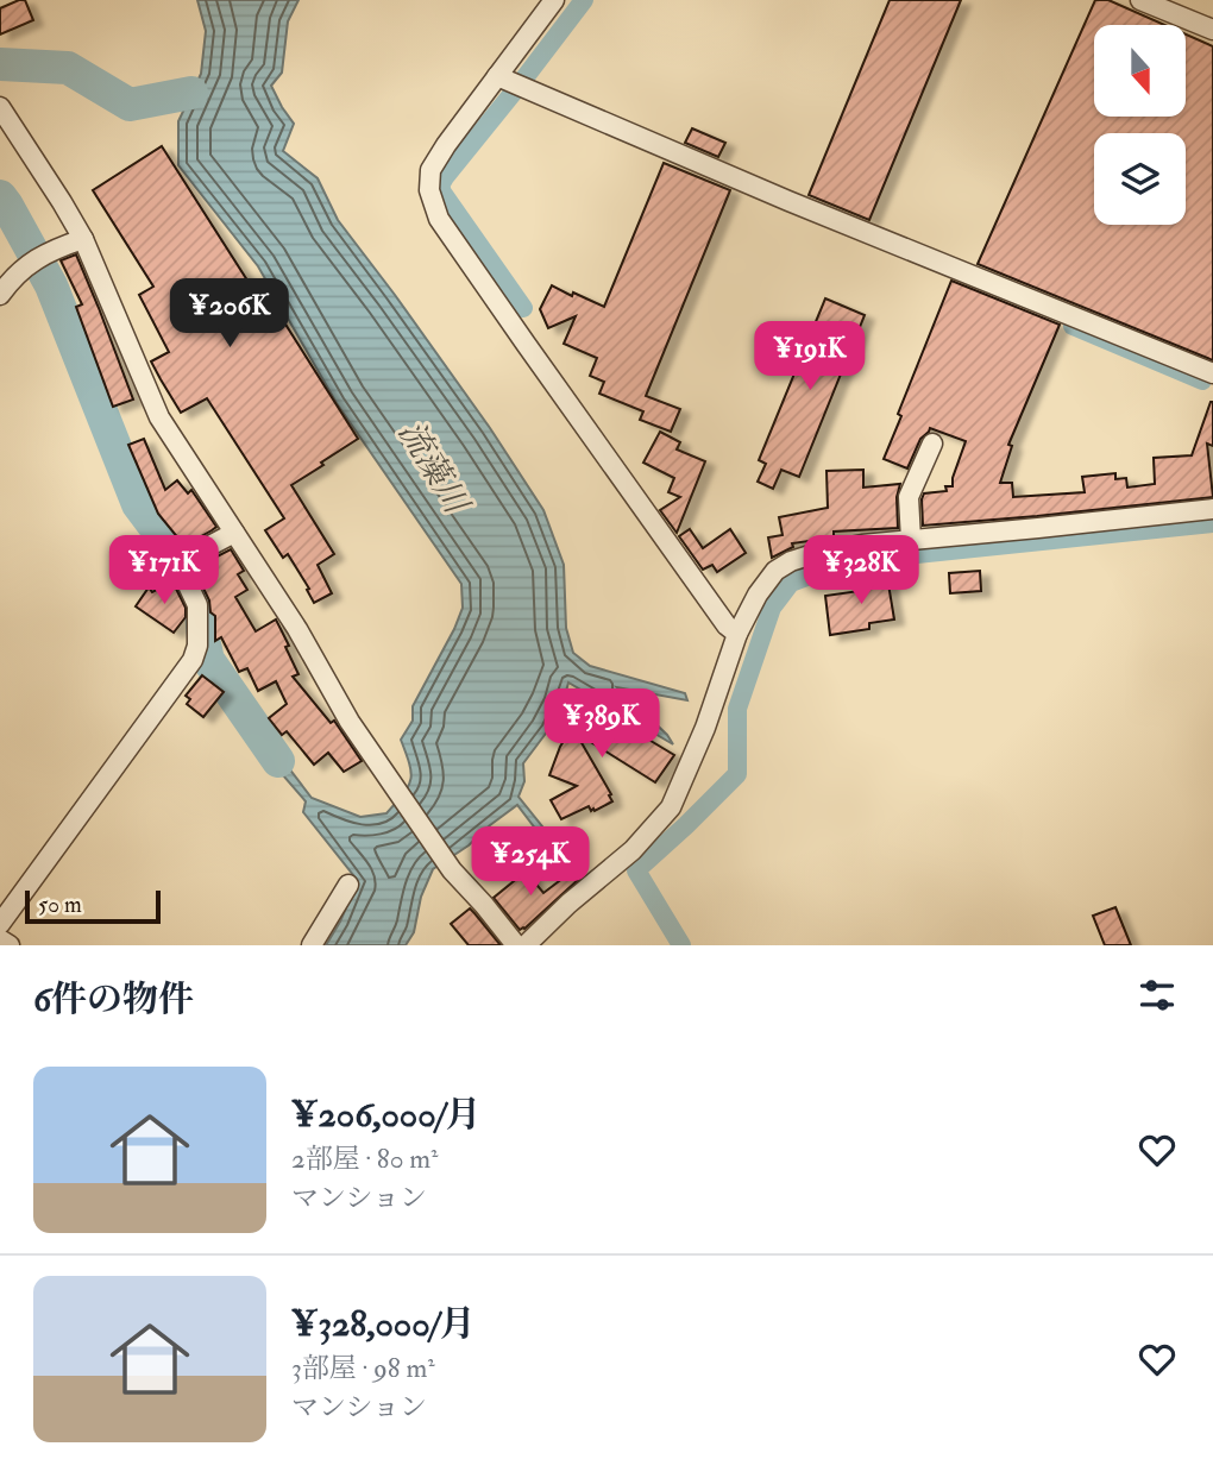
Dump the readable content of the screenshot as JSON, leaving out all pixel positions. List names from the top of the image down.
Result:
{
  "water": ["流藻川"],
  "scale_bar": "50 m",
  "north": "bottom",
  "page": {
    "price": [
      "¥206K",
      "¥191K",
      "¥171K",
      "¥328K",
      "¥389K",
      "¥254K"
    ],
    "scale": "50 m",
    "heading": "6件の物件",
    "list": [
      {
        "name": "¥206,000/月",
        "note": "2部屋 · 80 m² · マンション"
      },
      {
        "name": "¥328,000/月",
        "note": "3部屋 · 98 m² · マンション"
      }
    ]
  }
}
